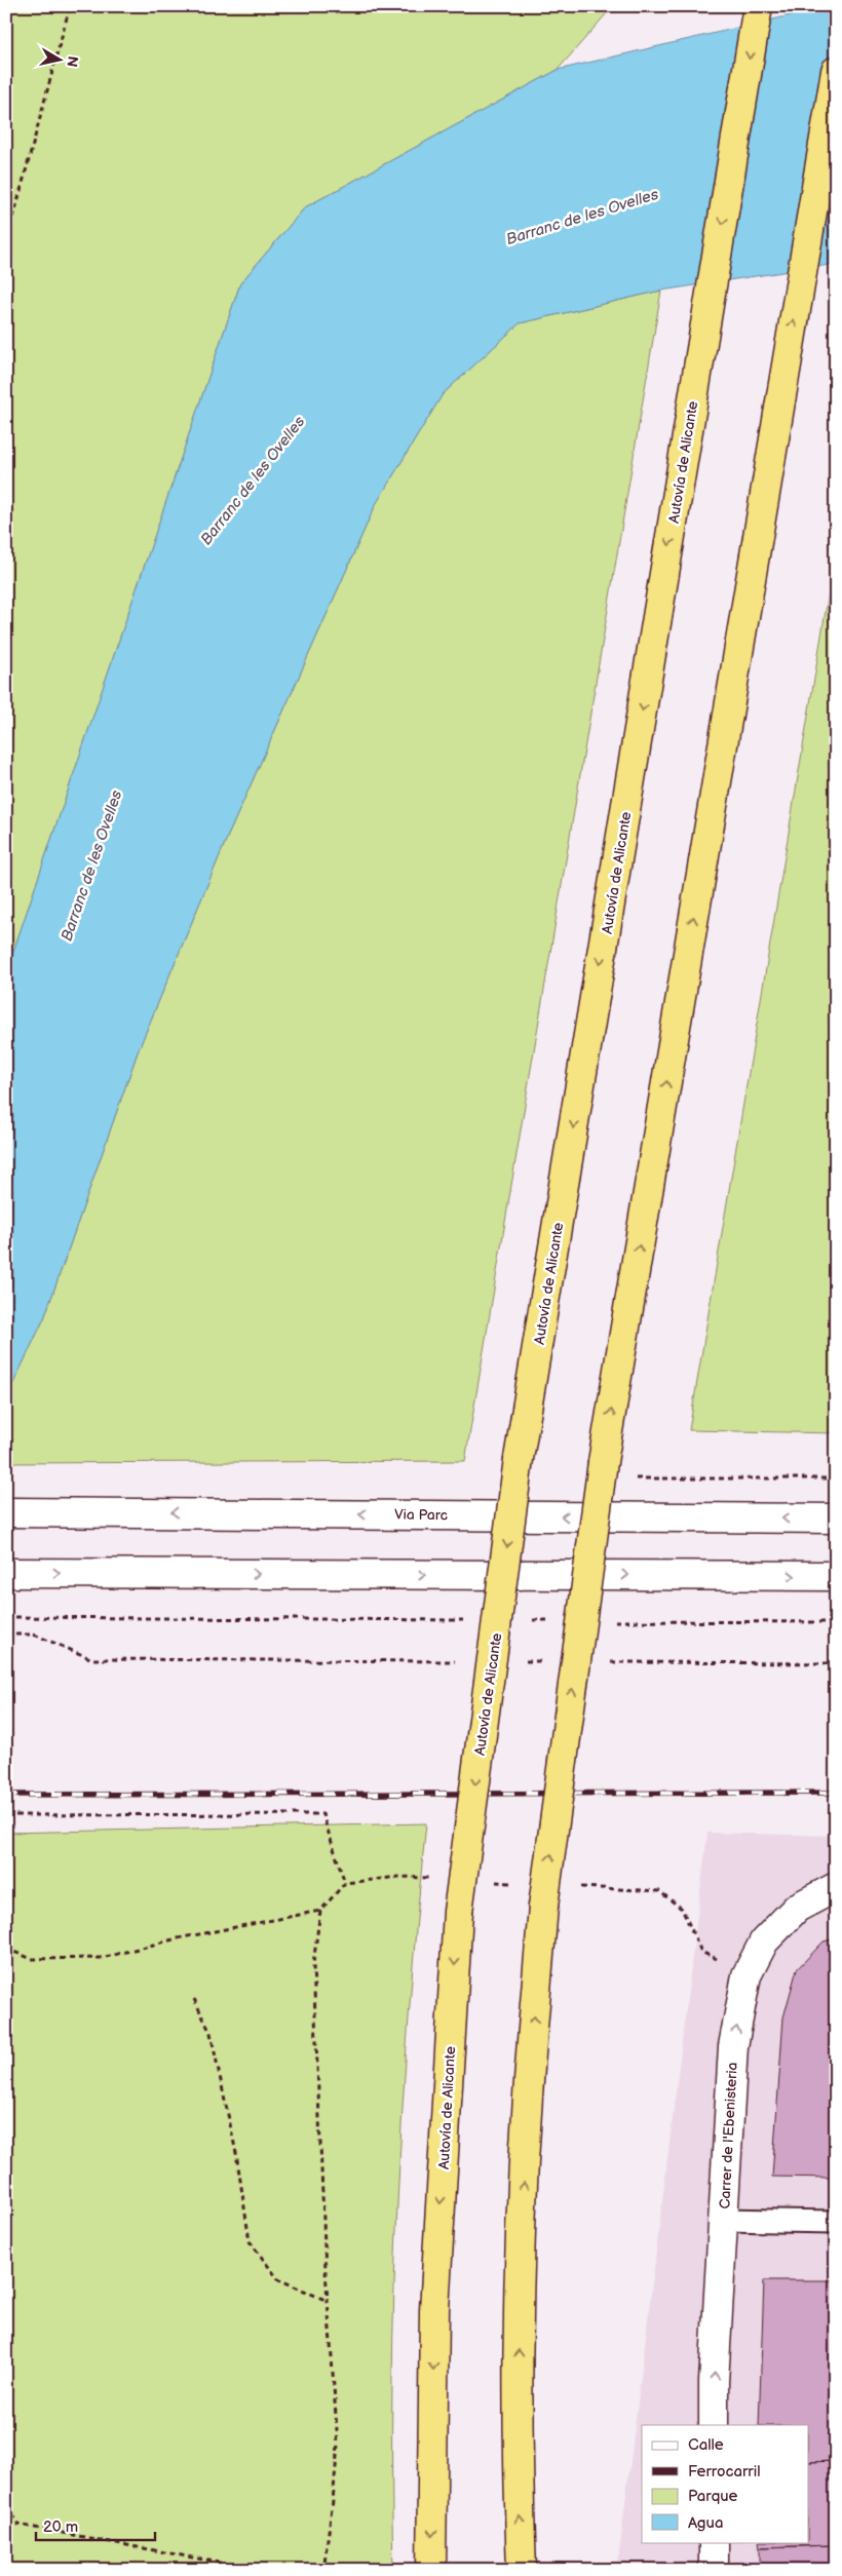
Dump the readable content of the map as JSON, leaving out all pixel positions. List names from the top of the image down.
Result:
{
  "streets": {
    "highway": ["Autovía de Alicante"],
    "main road": ["Via Parc", "Carrer de l'Ebenisteria"]
  },
  "one_way": ["Carrer de l'Ebenisteria"],
  "water": ["Barranc de les Ovelles"],
  "legend": [
    "Calle",
    "Ferrocarril",
    "Parque",
    "Agua"
  ],
  "scale_bar": "20 m",
  "north": "right"
}
